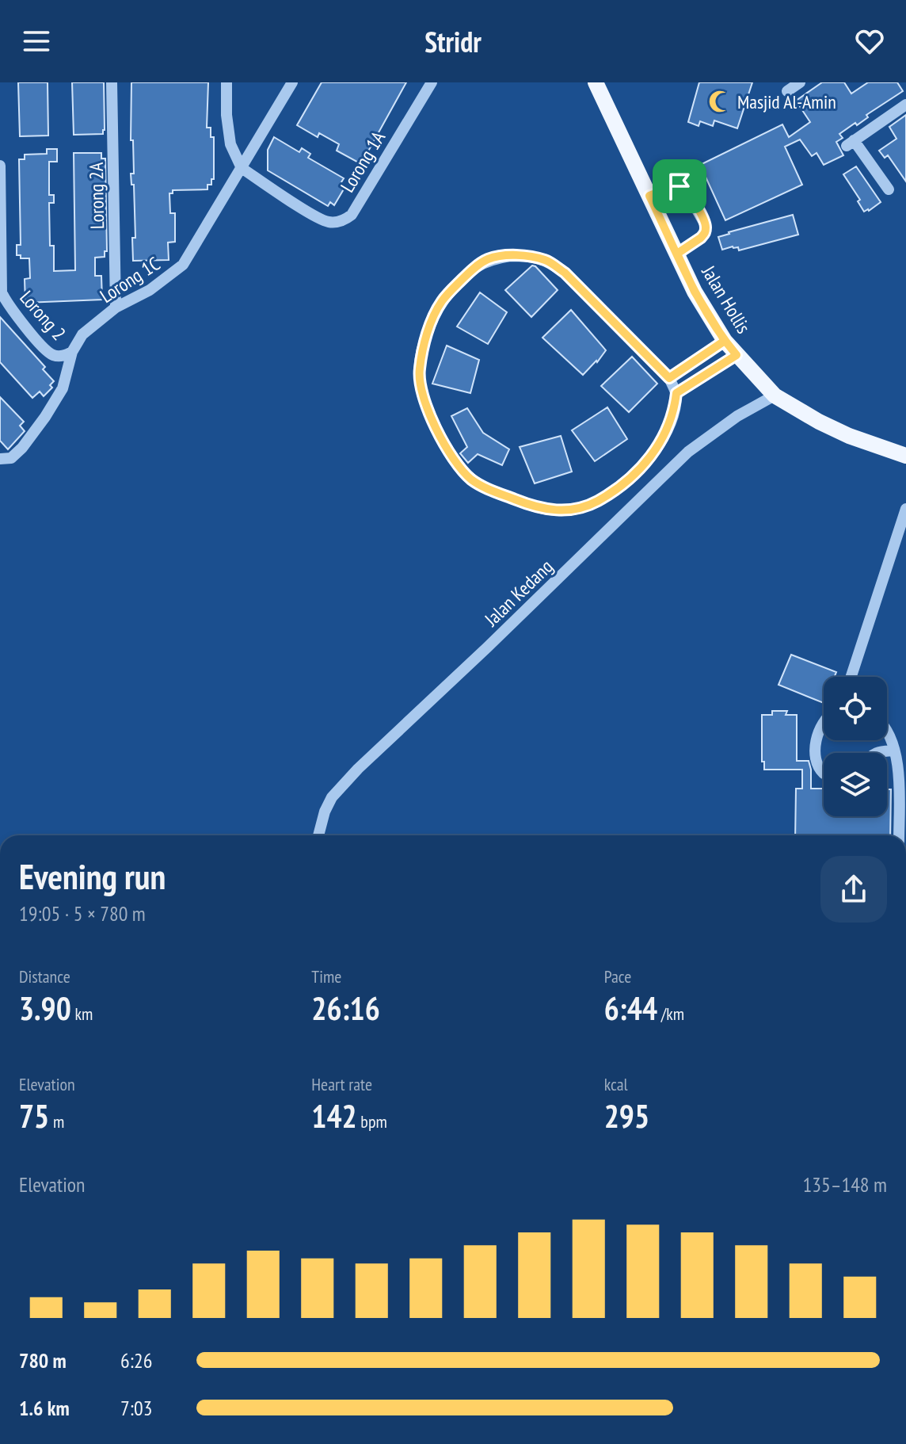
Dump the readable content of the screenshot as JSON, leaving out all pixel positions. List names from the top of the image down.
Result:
{
  "streets": {
    "main road": ["Jalan Hollis"],
    "street": [
      "Lorong 1A",
      "Lorong 2A",
      "Lorong 1C",
      "Lorong 2",
      "Jalan Kedang"
    ]
  },
  "crossings": [
    ["Lorong 1A", "Lorong 1C"],
    ["Lorong 2A", "Lorong 1C"],
    ["Lorong 1C", "Lorong 2"],
    ["Jalan Hollis", "Jalan Kedang"]
  ],
  "places": {
    "mosque": ["Masjid Al-Amin"]
  },
  "page": {
    "header": "Stridr",
    "heading": ["Evening run", "19:05 · 5 × 780 m"],
    "stats": [
      ["Distance", "3.90 km"],
      ["Time", "26:16"],
      ["Pace", "6:44 /km"],
      ["Elevation", "75 m"],
      ["Heart rate", "142 bpm"],
      ["kcal", "295"]
    ],
    "chart": ["Elevation", "135–148 m"],
    "list": [
      {
        "name": "780 m",
        "note": "6:26"
      },
      {
        "name": "1.6 km",
        "note": "7:03"
      }
    ]
  }
}
